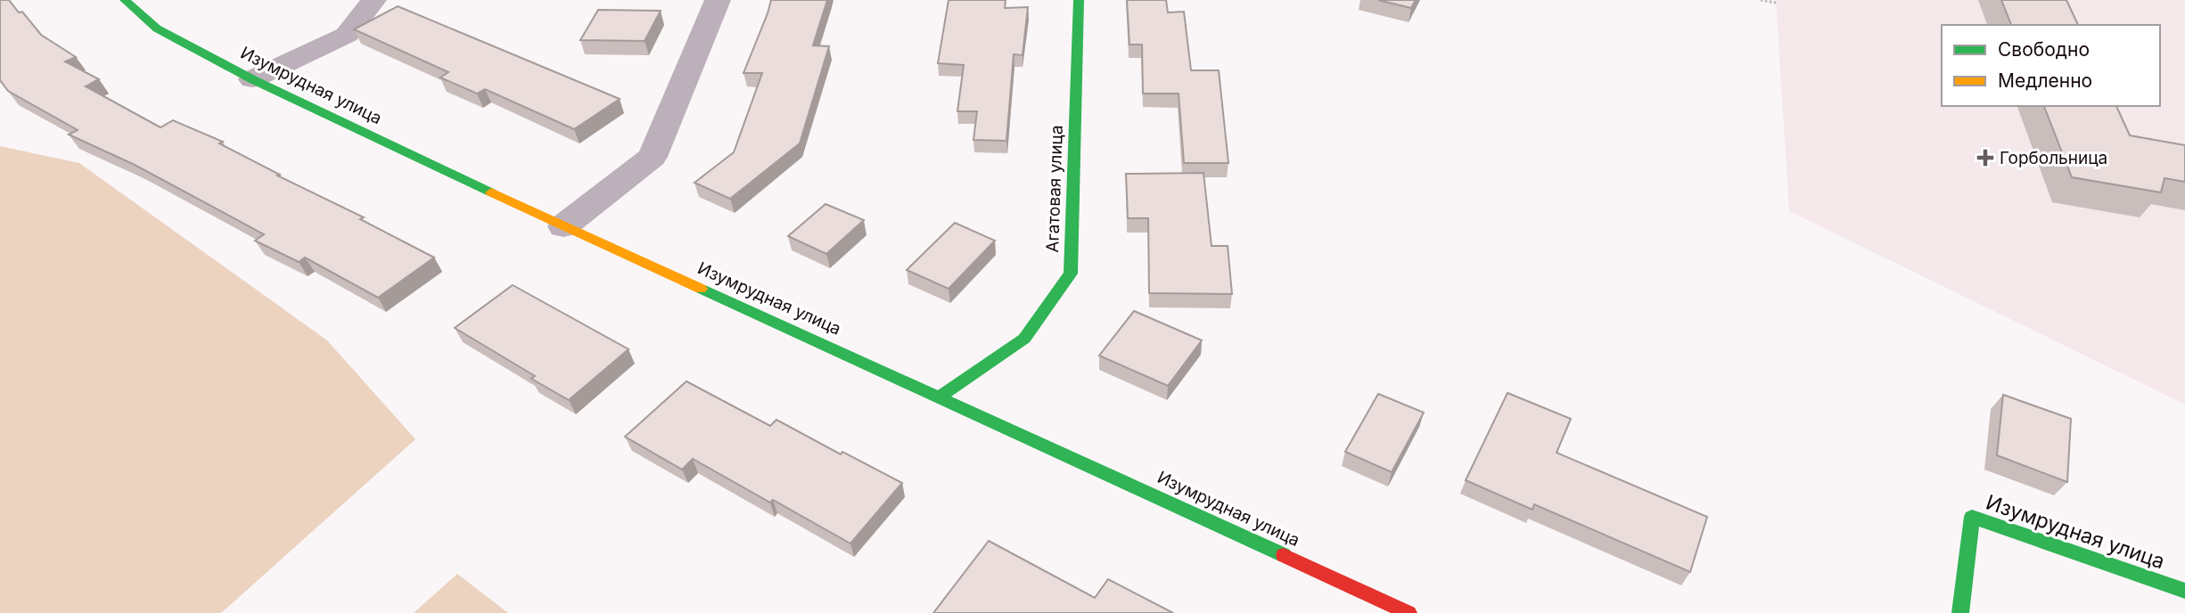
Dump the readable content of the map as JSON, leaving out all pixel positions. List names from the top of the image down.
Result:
{
  "streets": {
    "street": ["Изумрудная улица", "Агатовая улица"]
  },
  "crossings": [
    ["Изумрудная улица", "Агатовая улица"]
  ],
  "places": {
    "health": ["Горбольница"]
  },
  "legend": ["Свободно", "Медленно"]
}
